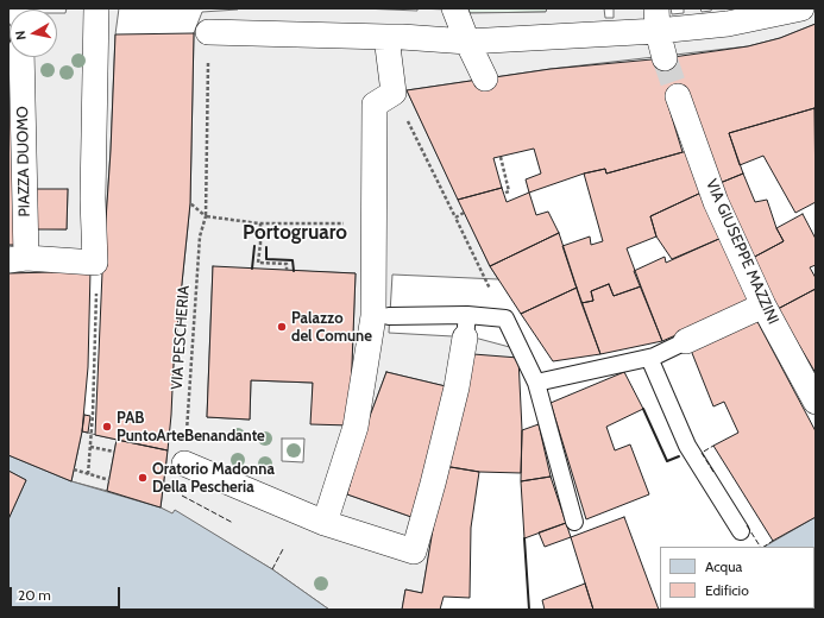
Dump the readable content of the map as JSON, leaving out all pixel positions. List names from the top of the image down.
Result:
{
  "streets": {
    "street": ["PIAZZA DUOMO", "VIA GIUSEPPE MAZZINI"],
    "path": ["VIA PESCHERIA"]
  },
  "districts": ["Portogruaro"],
  "places": ["Palazzo del Comune", "PAB PuntoArteBenandante", "Oratorio Madonna Della Pescheria"],
  "legend": ["Acqua", "Edificio"],
  "scale_bar": "20 m",
  "north": "left"
}
